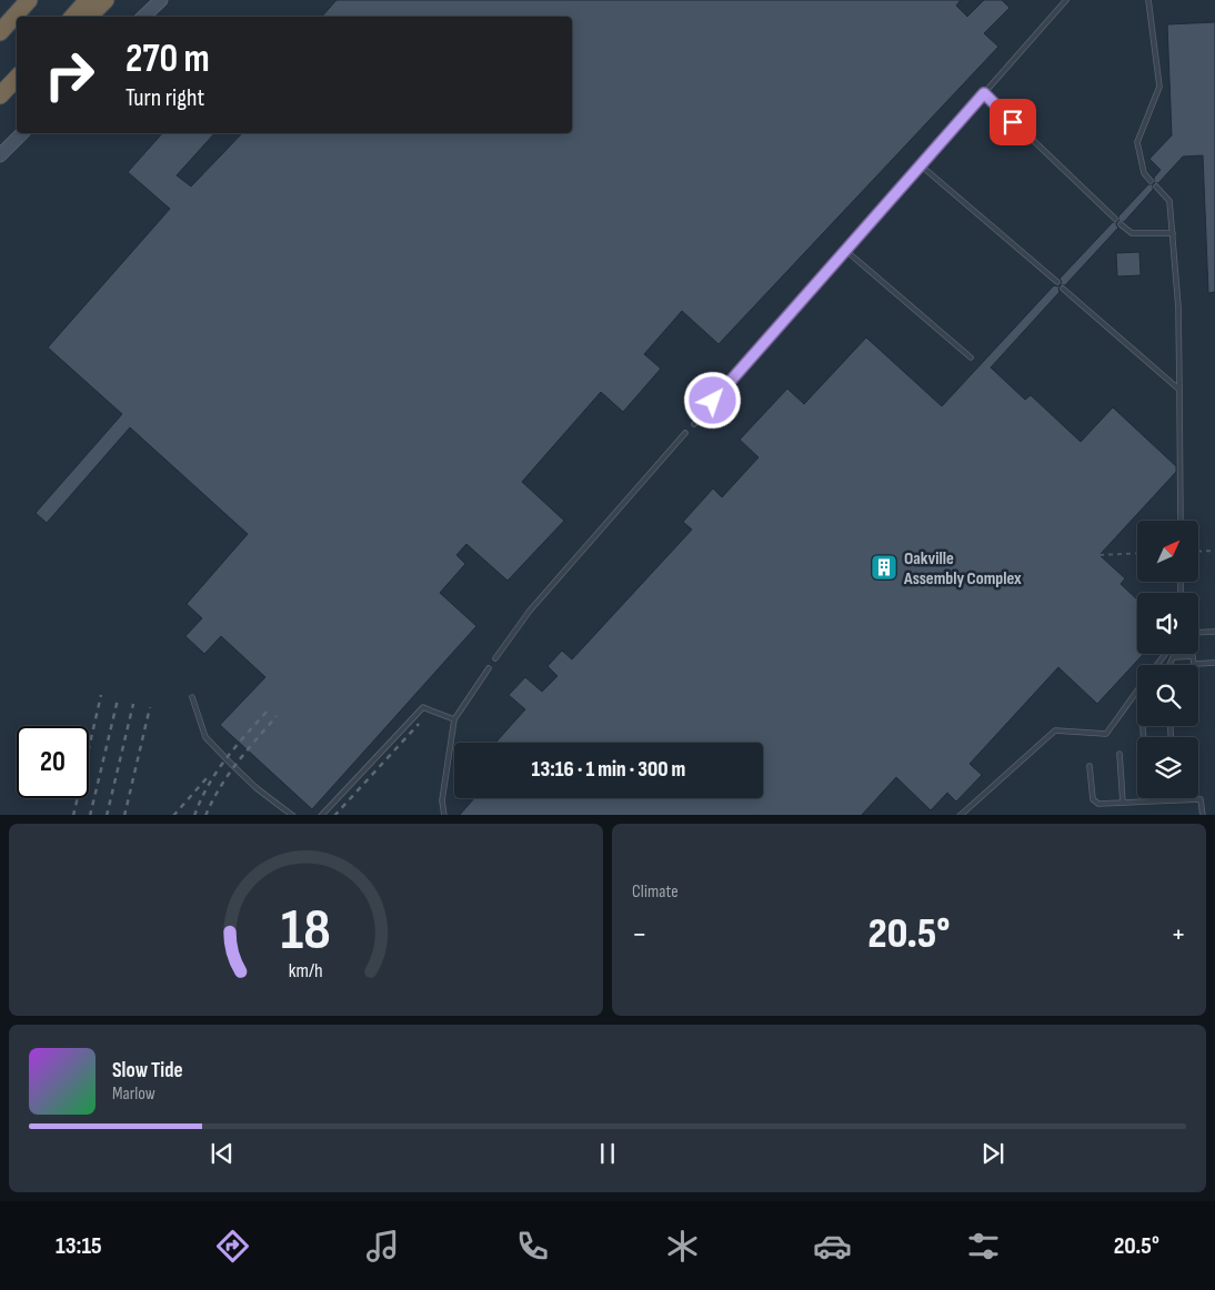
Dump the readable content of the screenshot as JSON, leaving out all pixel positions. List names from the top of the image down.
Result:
{
  "places": {
    "building": ["Oakville Assembly Complex"]
  },
  "north": "top right",
  "page": {
    "turn": ["270 m", "Turn right"],
    "limit": "20",
    "trip": "13:16 · 1 min · 300 m",
    "tile": "Climate",
    "heat": ["−", "20.5°", "+"],
    "song": ["Slow Tide", "Marlow"],
    "tabs": ["13:15", "20.5°"],
    "gauge": ["18", "km/h"]
  }
}
